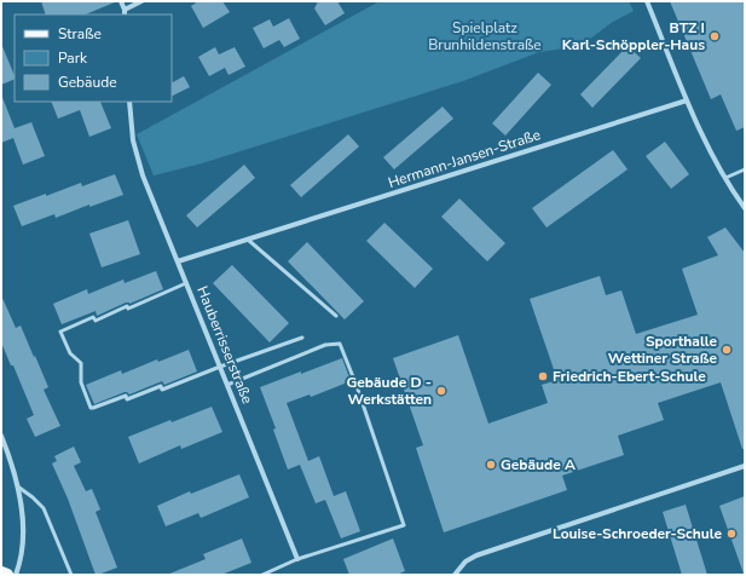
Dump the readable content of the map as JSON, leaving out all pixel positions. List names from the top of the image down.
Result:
{
  "streets": {
    "street": ["Hermann-Jansen-Straße", "Hauberrisserstraße"]
  },
  "crossings": [
    ["Hermann-Jansen-Straße", "Hauberrisserstraße"]
  ],
  "parks": ["Spielplatz Brunhildenstraße"],
  "places": [
    "BTZ I Karl-Schöppler-Haus",
    "Sporthalle Wettiner Straße",
    "Friedrich-Ebert-Schule",
    "Gebäude D - Werkstätten",
    "Gebäude A",
    "Louise-Schroeder-Schule"
  ],
  "legend": ["Straße", "Park", "Gebäude"]
}
